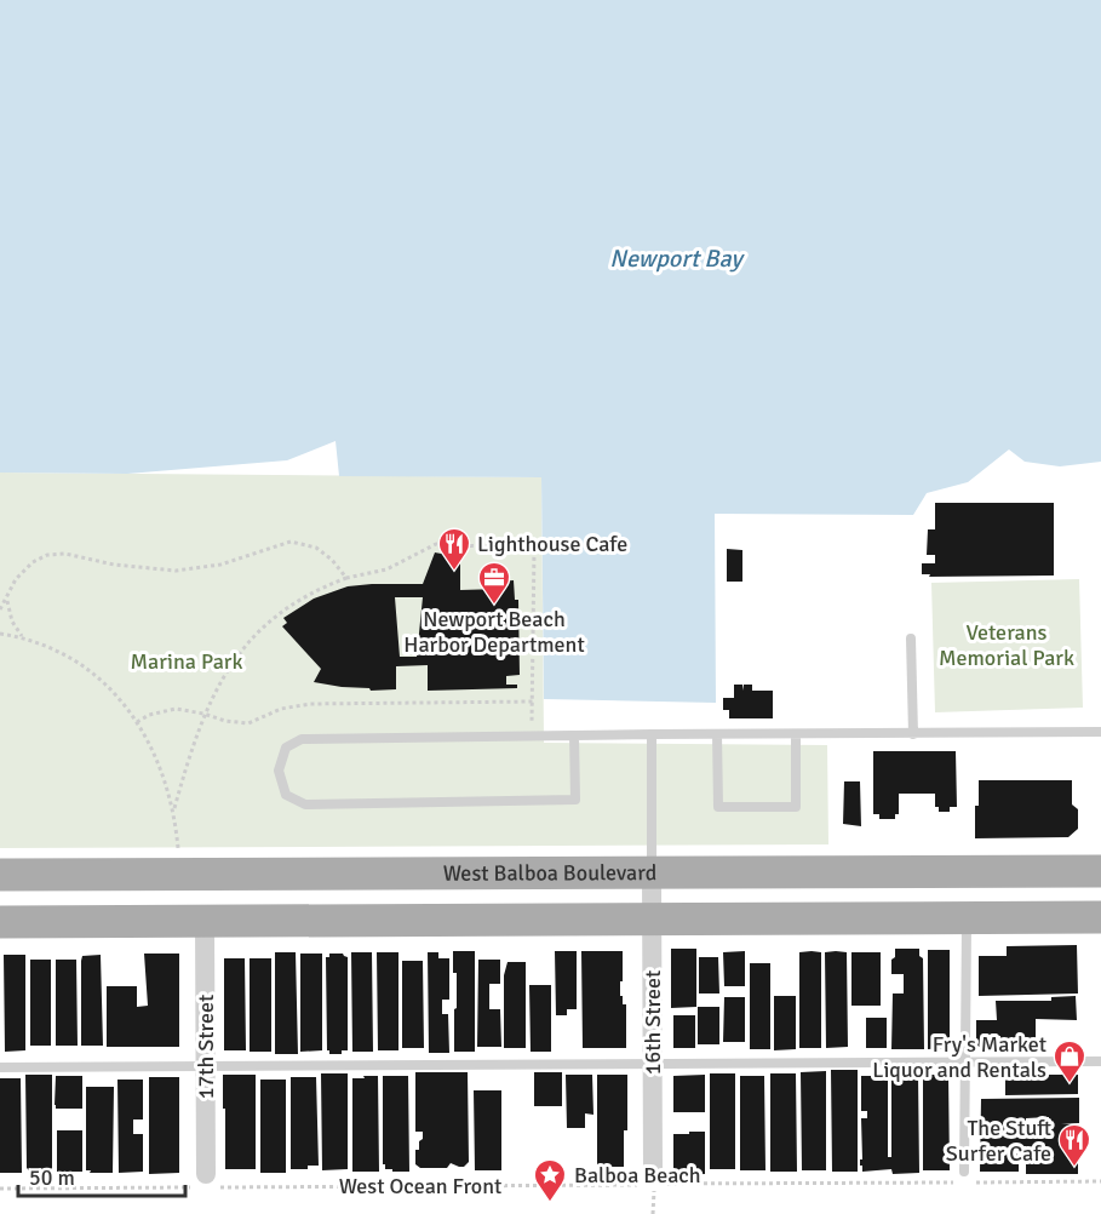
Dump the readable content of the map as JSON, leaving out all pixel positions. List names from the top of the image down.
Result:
{
  "streets": {
    "main road": ["West Balboa Boulevard"],
    "street": ["16th Street", "17th Street"],
    "path": ["West Ocean Front"]
  },
  "crossings": [
    ["West Balboa Boulevard", "16th Street"],
    ["West Balboa Boulevard", "17th Street"],
    ["16th Street", "West Ocean Front"],
    ["17th Street", "West Ocean Front"]
  ],
  "water": ["Newport Bay"],
  "parks": ["Veterans Memorial Park", "Marina Park"],
  "places": {
    "restaurant": ["Lighthouse Cafe", "The Stuft Surfer Cafe"],
    "office": ["Newport Beach Harbor Department"],
    "shop": ["Fry's Market Liquor and Rentals"],
    "place": ["Balboa Beach"]
  },
  "scale_bar": "50 m"
}
